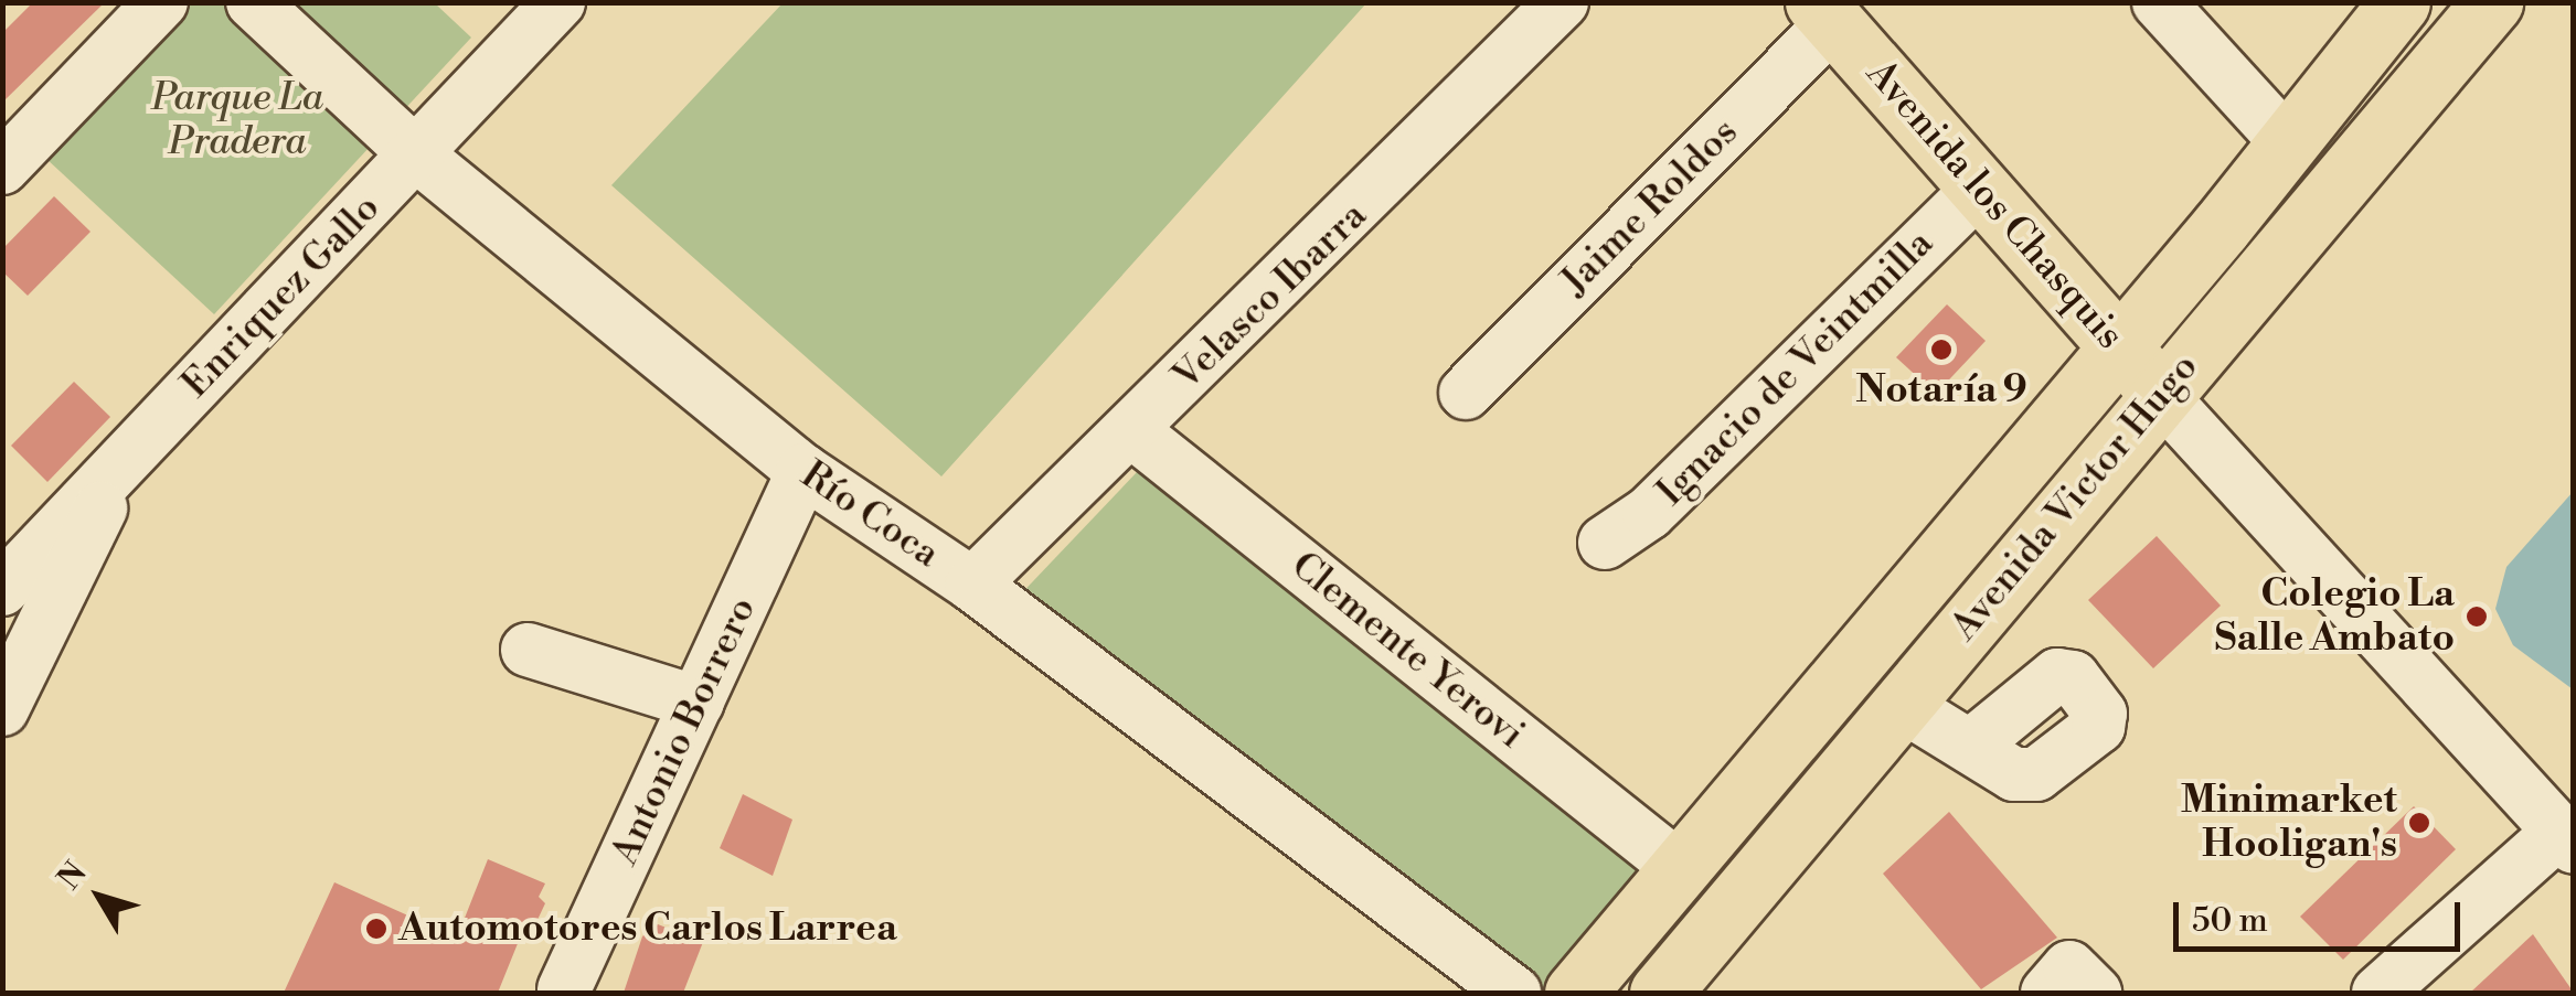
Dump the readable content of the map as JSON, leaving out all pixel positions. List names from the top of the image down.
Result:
{
  "streets": {
    "main road": ["Avenida los Chasquis", "Avenida Victor Hugo"],
    "street": [
      "Jaime Roldos",
      "Enriquez Gallo",
      "Velasco Ibarra",
      "Ignacio de Veintmilla",
      "Río Coca",
      "Clemente Yerovi",
      "Antonio Borrero"
    ]
  },
  "crossings": [
    ["Avenida los Chasquis", "Jaime Roldos"],
    ["Avenida los Chasquis", "Ignacio de Veintmilla"],
    ["Avenida los Chasquis", "Avenida Victor Hugo"],
    ["Enriquez Gallo", "Río Coca"],
    ["Velasco Ibarra", "Río Coca"],
    ["Velasco Ibarra", "Clemente Yerovi"],
    ["Avenida Victor Hugo", "Clemente Yerovi"],
    ["Río Coca", "Antonio Borrero"]
  ],
  "parks": ["Parque La Pradera"],
  "places": [
    "Notaría 9",
    "Colegio La Salle Ambato",
    "Minimarket Hooligan's",
    "Automotores Carlos Larrea"
  ],
  "scale_bar": "50 m",
  "north": "top left"
}
